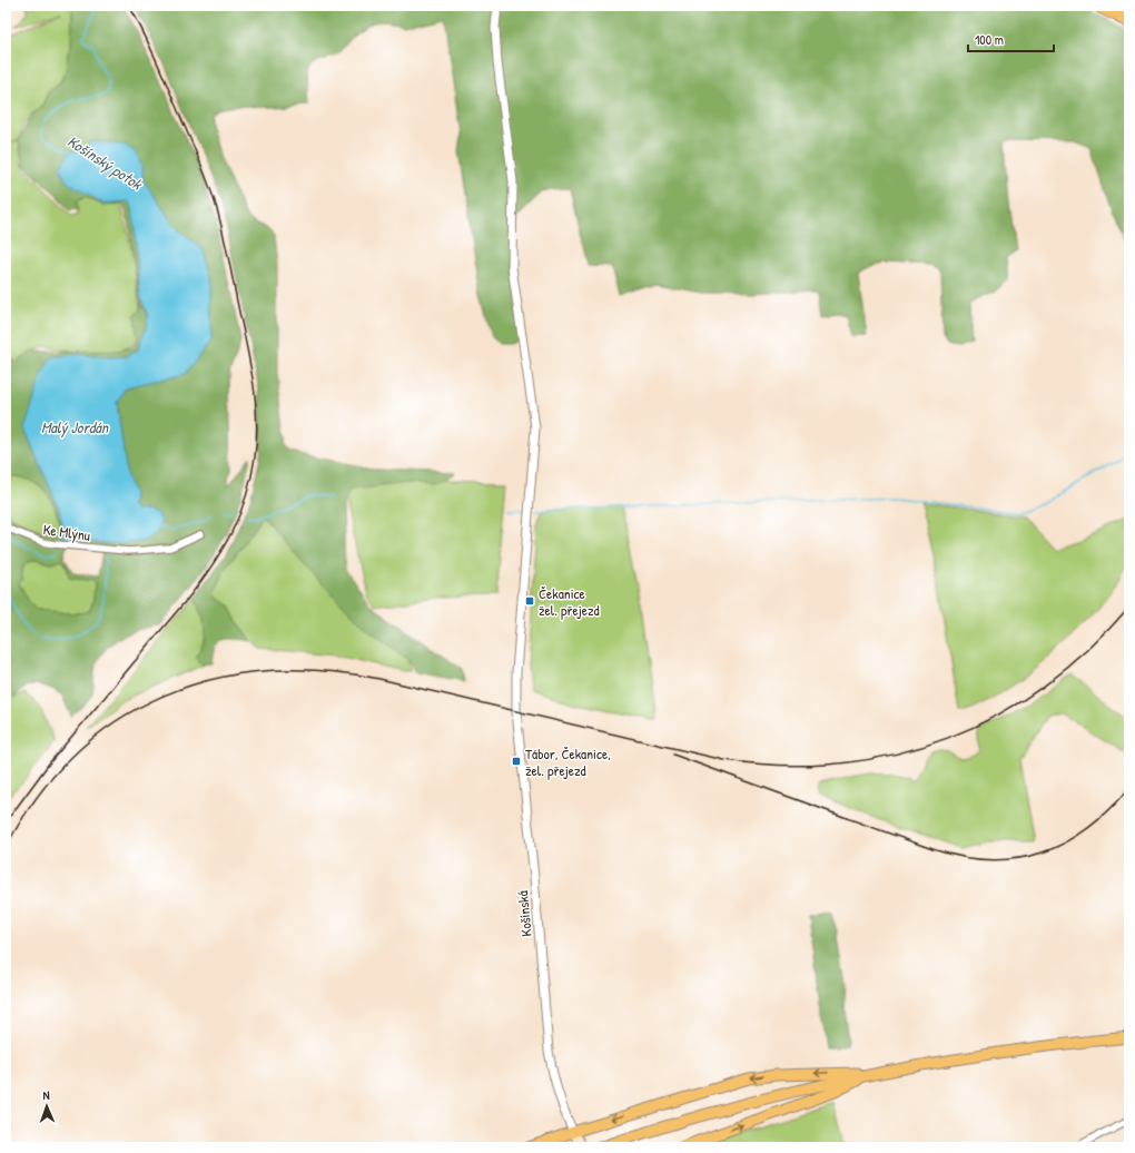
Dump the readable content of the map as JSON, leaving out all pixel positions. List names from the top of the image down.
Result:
{
  "streets": {
    "main road": ["Košínská"],
    "street": ["Ke Mlýnu"]
  },
  "water": ["Košínský potok", "Malý Jordán"],
  "places": {
    "transit": ["Čekanice žel. přejezd", "Tábor, Čekanice, žel. přejezd"]
  },
  "scale_bar": "100 m",
  "north": "top"
}
